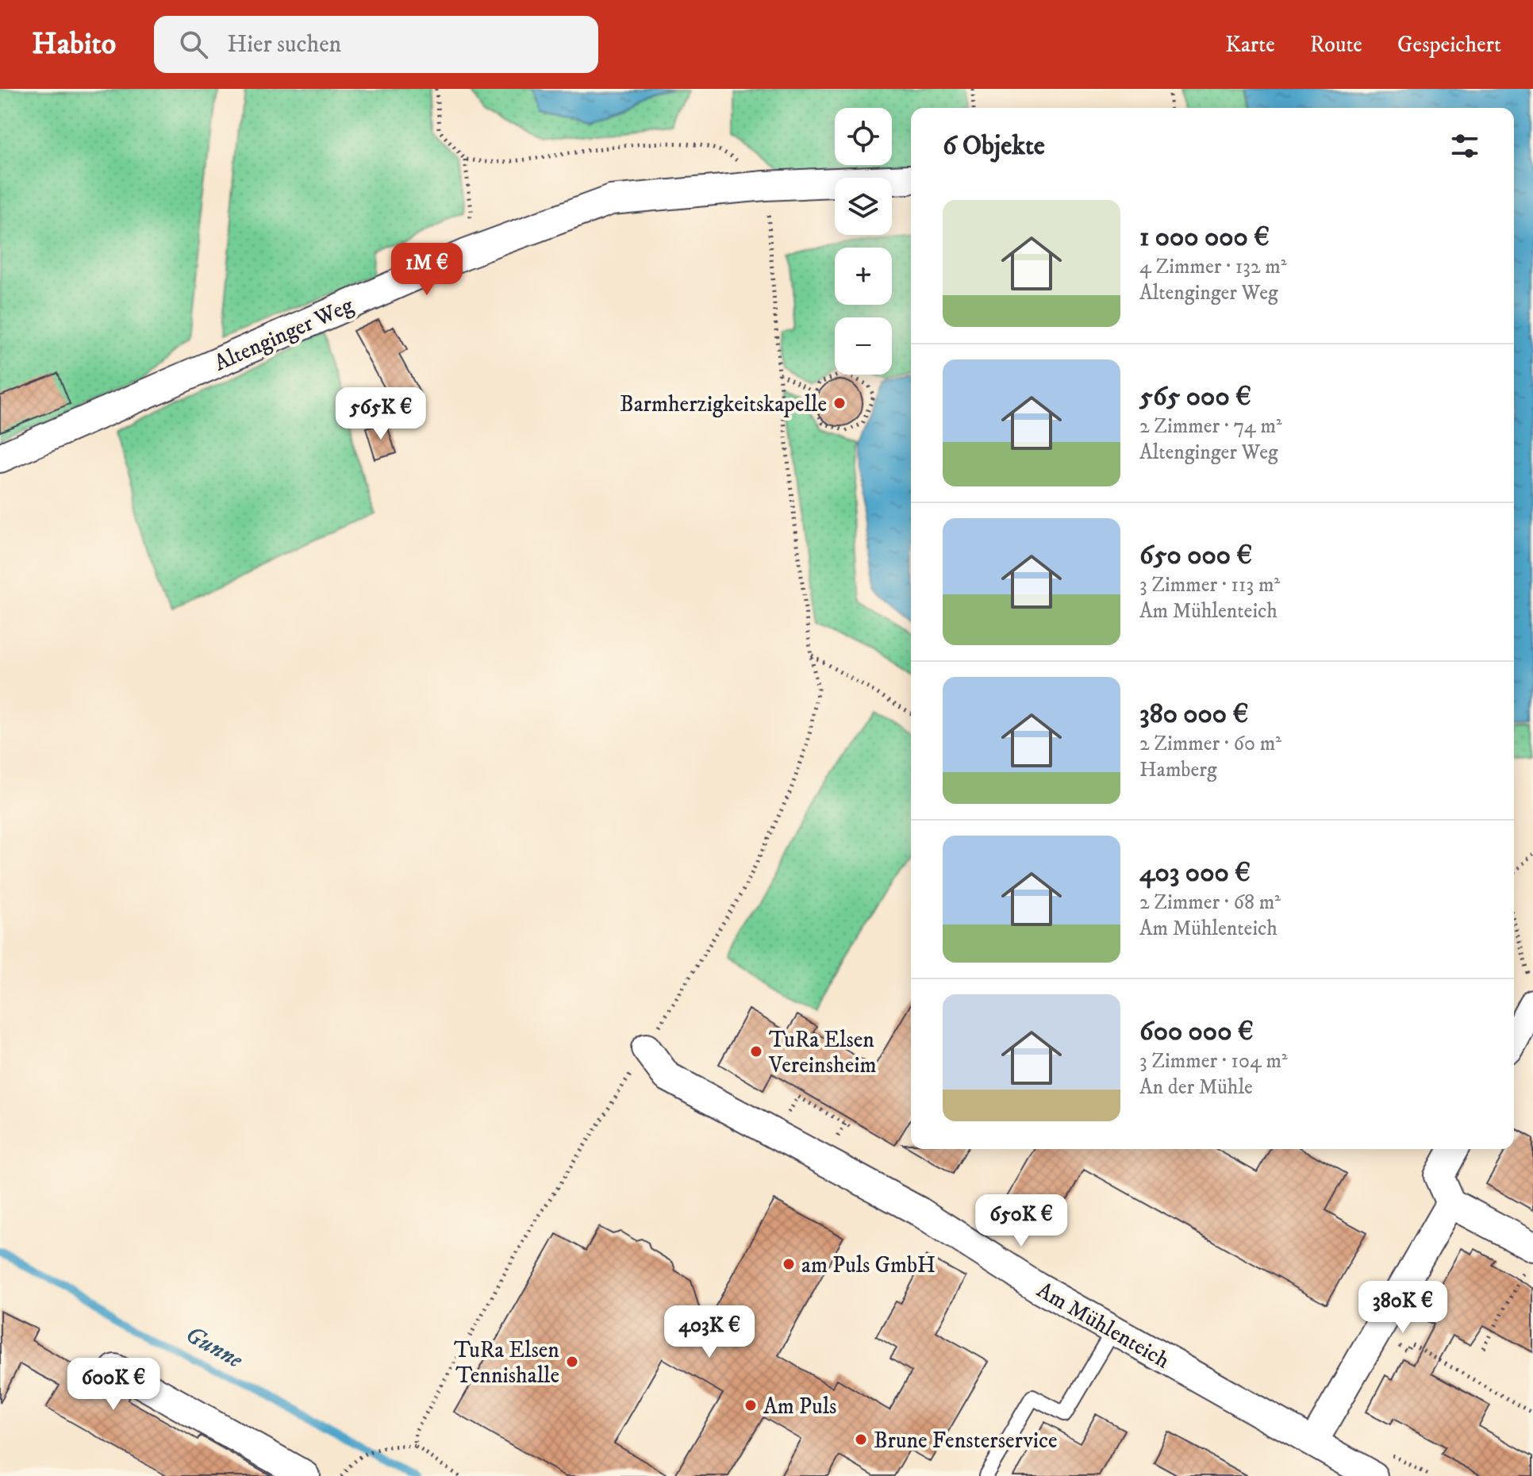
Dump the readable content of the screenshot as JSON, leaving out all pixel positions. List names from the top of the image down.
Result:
{
  "streets": {
    "street": ["Altenginger Weg", "Am Mühlenteich"]
  },
  "water": ["Gunne"],
  "places": [
    "Barmherzigkeitskapelle",
    "TuRa Elsen Vereinsheim",
    "am Puls GmbH",
    "TuRa Elsen Tennishalle",
    "Am Puls",
    "Brune Fensterservice"
  ],
  "page": {
    "header": "Habito",
    "search": "Hier suchen",
    "nav": ["Karte", "Route", "Gespeichert"],
    "map_buttons": ["+", "−"],
    "heading": "6 Objekte",
    "list": [
      {
        "name": "1 000 000 €",
        "note": "4 Zimmer · 132 m² · Altenginger Weg"
      },
      {
        "name": "565 000 €",
        "note": "2 Zimmer · 74 m² · Altenginger Weg"
      },
      {
        "name": "650 000 €",
        "note": "3 Zimmer · 113 m² · Am Mühlenteich"
      },
      {
        "name": "380 000 €",
        "note": "2 Zimmer · 60 m² · Hamberg"
      },
      {
        "name": "403 000 €",
        "note": "2 Zimmer · 68 m² · Am Mühlenteich"
      },
      {
        "name": "600 000 €",
        "note": "3 Zimmer · 104 m² · An der Mühle"
      }
    ],
    "price": [
      "1M €",
      "565K €",
      "650K €",
      "380K €",
      "403K €",
      "600K €"
    ]
  }
}
